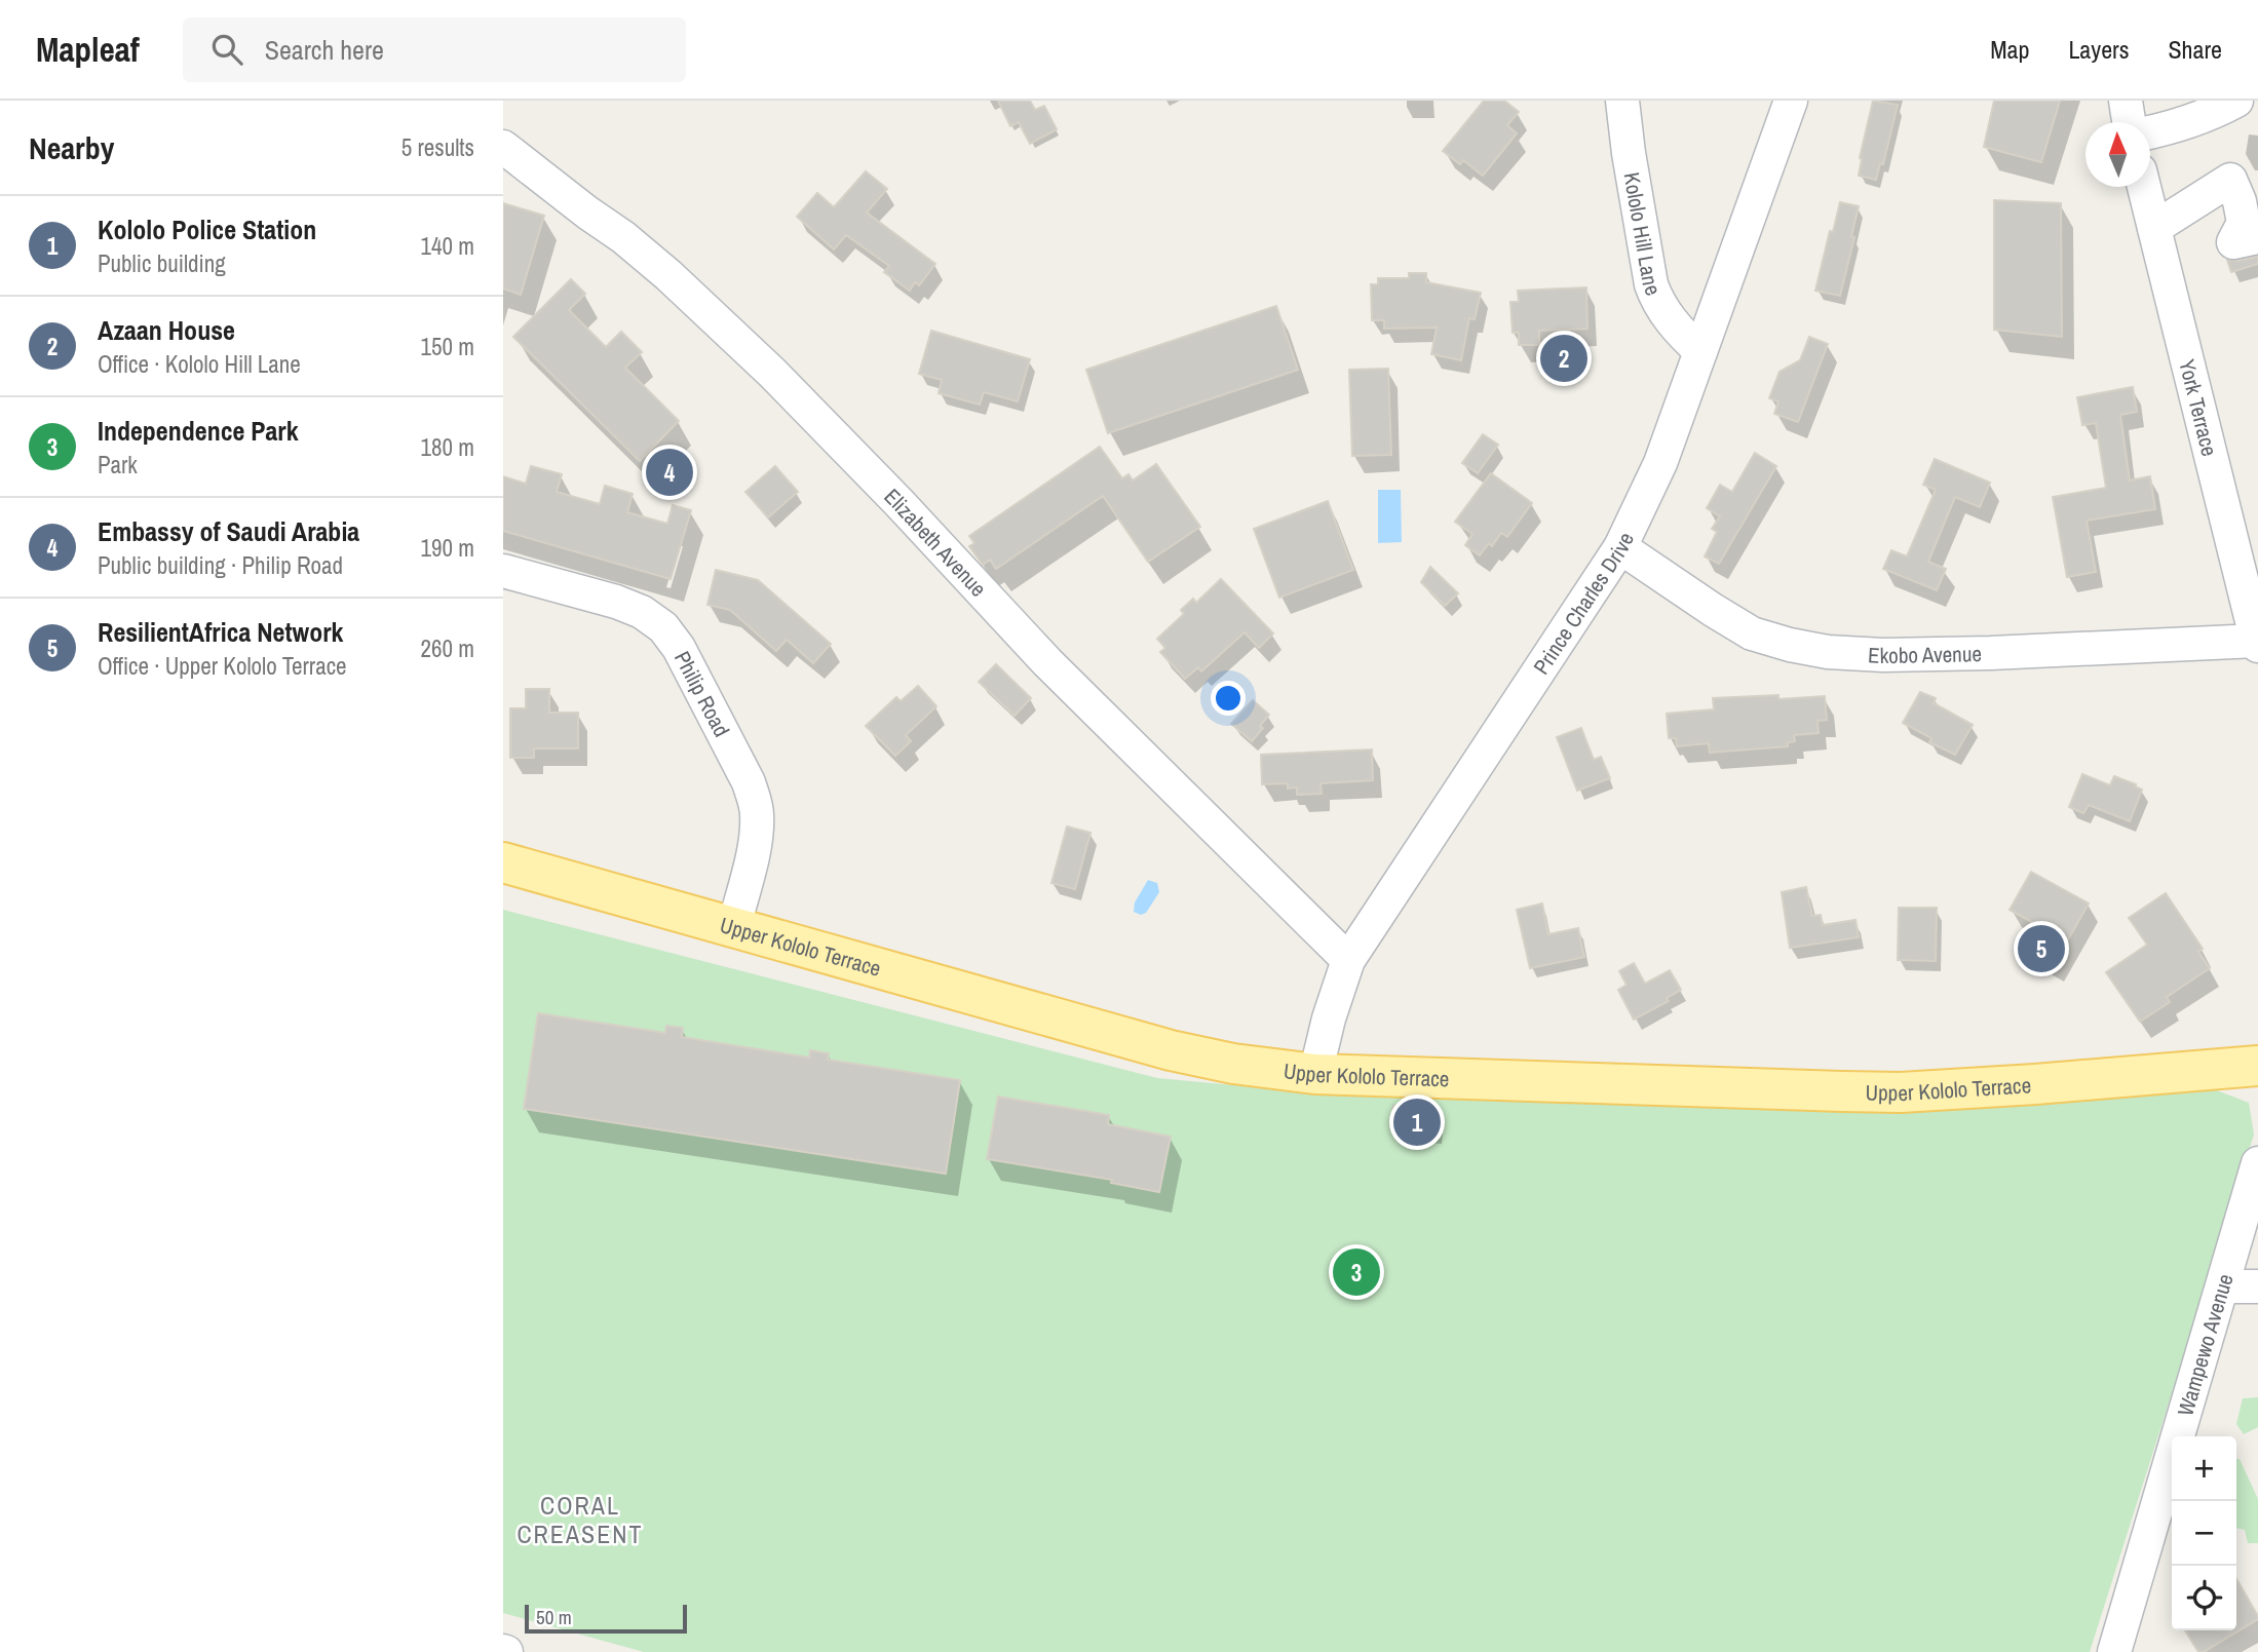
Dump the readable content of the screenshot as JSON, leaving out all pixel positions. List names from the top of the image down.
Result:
{
  "streets": {
    "main road": ["Upper Kololo Terrace"],
    "street": [
      "Kololo Hill Lane",
      "York Terrace",
      "Elizabeth Avenue",
      "Prince Charles Drive",
      "Ekobo Avenue",
      "Philip Road",
      "Wampewo Avenue"
    ]
  },
  "crossings": [
    ["Kololo Hill Lane", "Prince Charles Drive"],
    ["York Terrace", "Ekobo Avenue"],
    ["Elizabeth Avenue", "Prince Charles Drive"],
    ["Prince Charles Drive", "Ekobo Avenue"],
    ["Prince Charles Drive", "Upper Kololo Terrace"],
    ["Philip Road", "Upper Kololo Terrace"]
  ],
  "districts": ["CORAL CREASENT"],
  "scale_bar": "50 m",
  "north": "top",
  "page": {
    "header": "Mapleaf",
    "search": "Search here",
    "nav": ["Map", "Layers", "Share"],
    "heading": ["Nearby", "5 results"],
    "list": [
      {
        "mark": "1",
        "name": "Kololo Police Station",
        "note": "Public building",
        "value": "140 m"
      },
      {
        "mark": "2",
        "name": "Azaan House",
        "note": "Office · Kololo Hill Lane",
        "value": "150 m"
      },
      {
        "mark": "3",
        "name": "Independence Park",
        "note": "Park",
        "value": "180 m"
      },
      {
        "mark": "4",
        "name": "Embassy of Saudi Arabia",
        "note": "Public building · Philip Road",
        "value": "190 m"
      },
      {
        "mark": "5",
        "name": "ResilientAfrica Network",
        "note": "Office · Upper Kololo Terrace",
        "value": "260 m"
      }
    ],
    "pins": [
      "2",
      "4",
      "5",
      "1",
      "3"
    ],
    "map_buttons": ["+", "−"],
    "scale": "50 m"
  }
}
